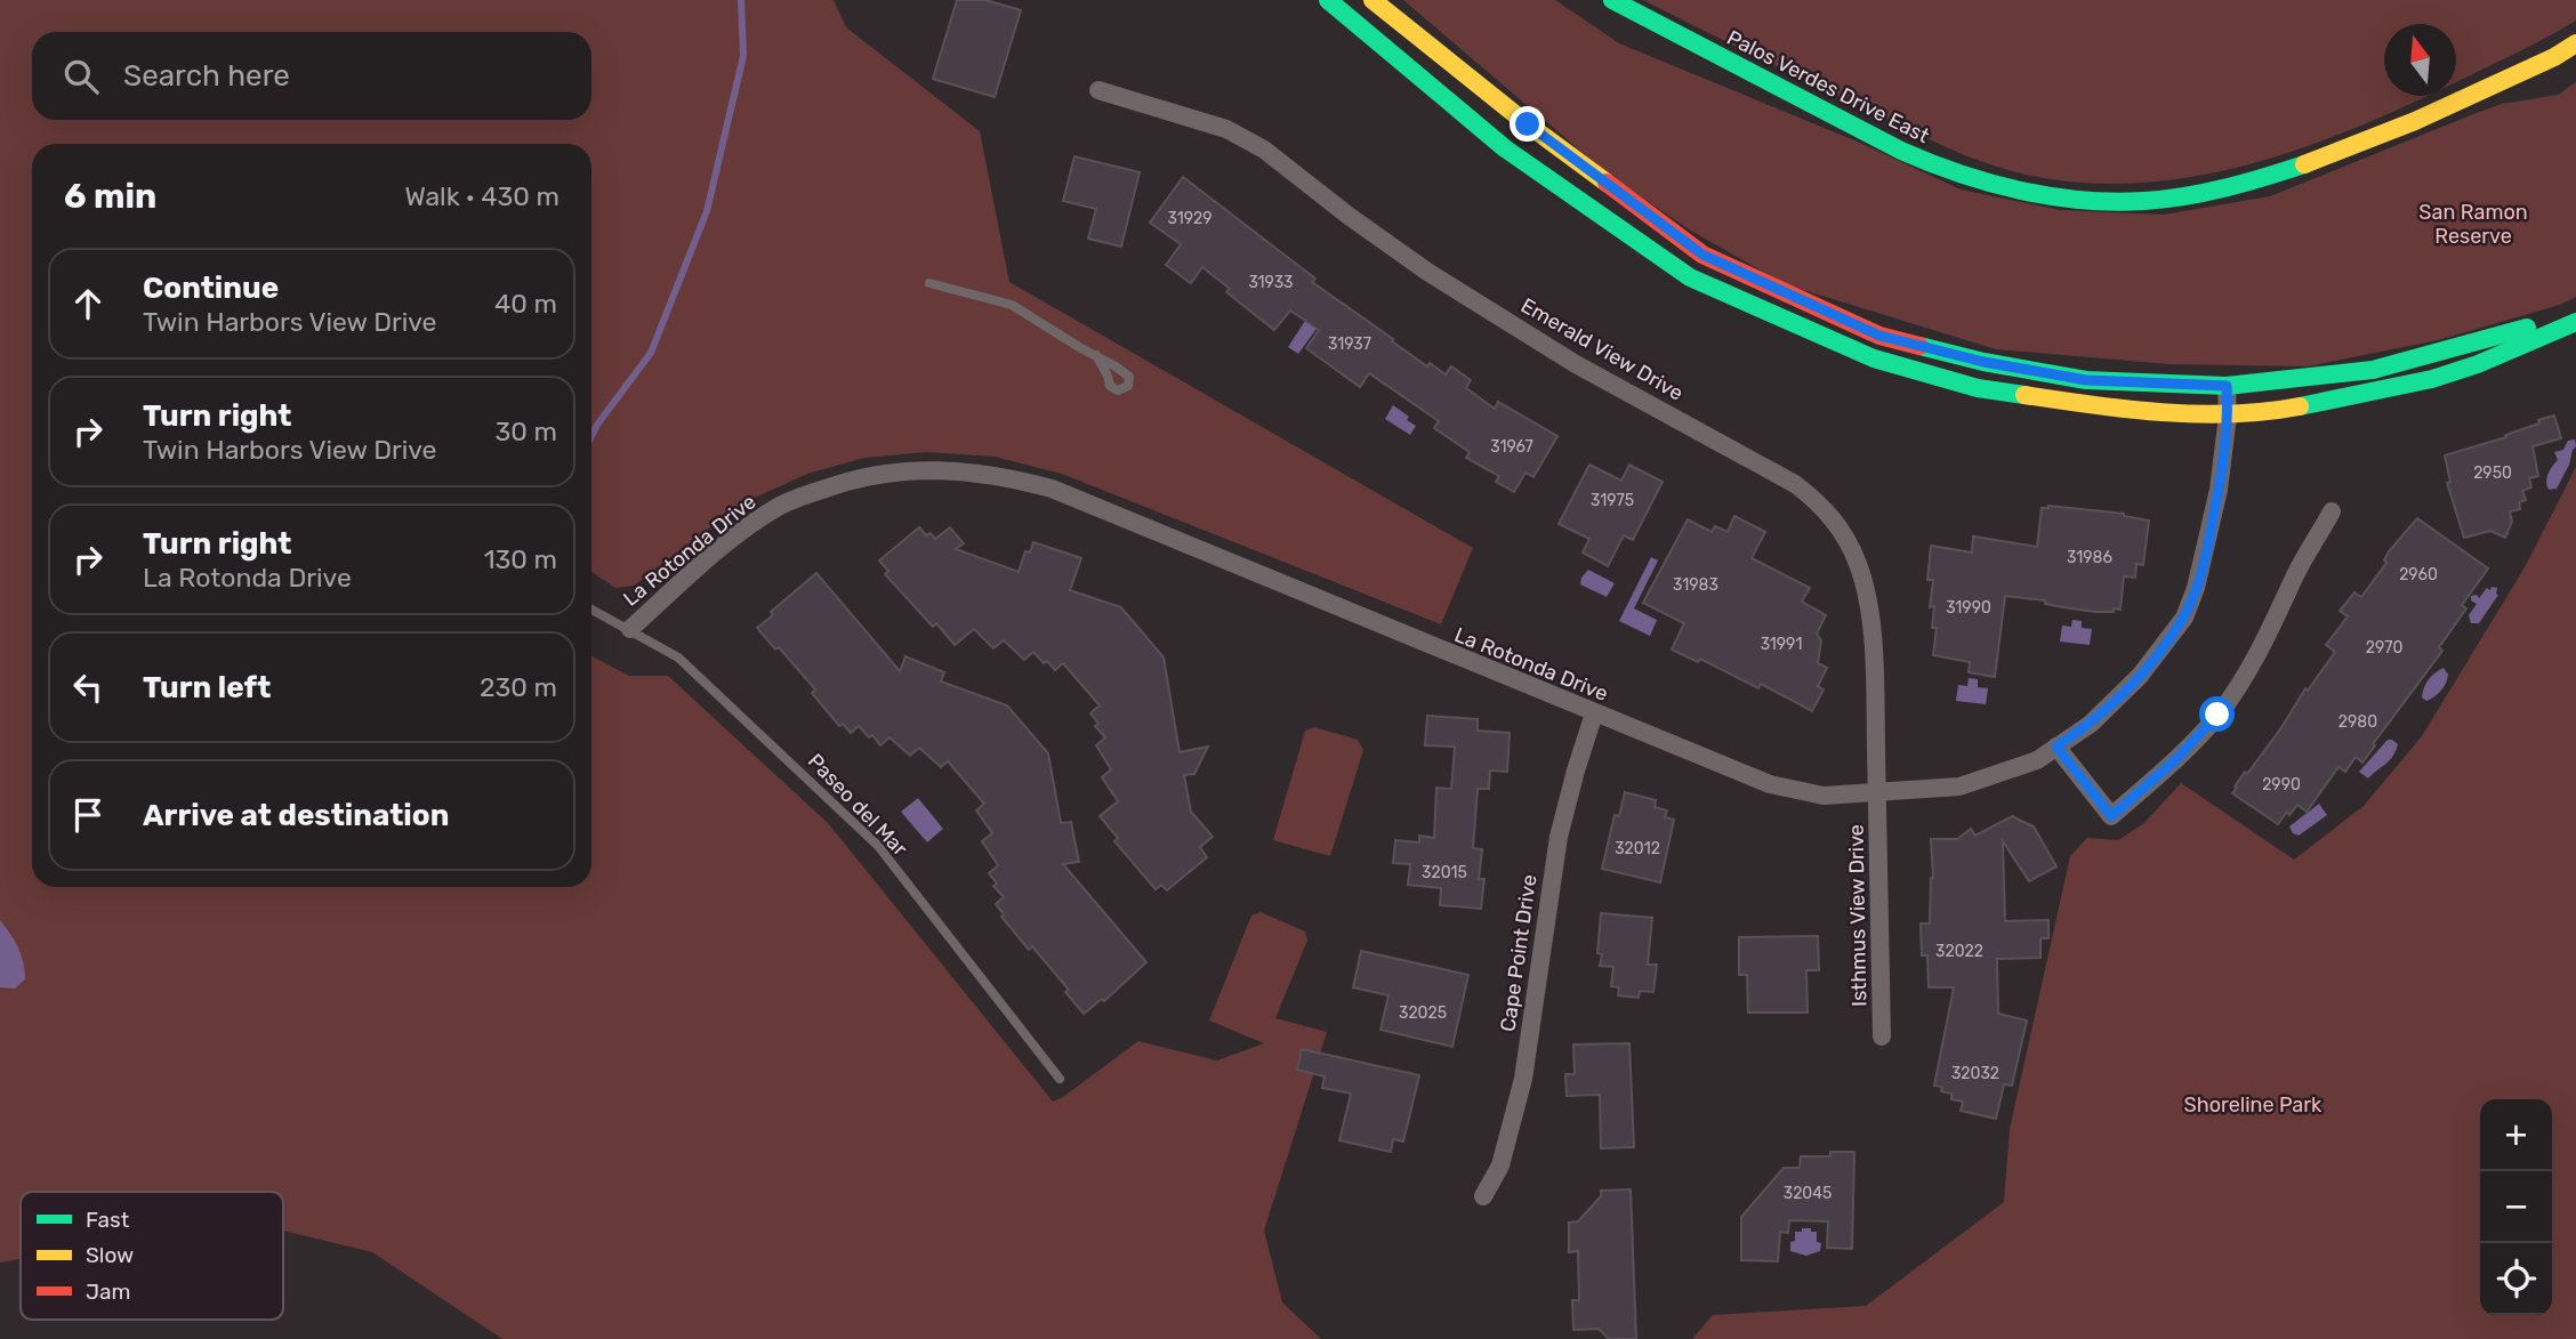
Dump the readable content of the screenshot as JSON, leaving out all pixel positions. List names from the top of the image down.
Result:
{
  "streets": {
    "main road": ["Palos Verdes Drive East"],
    "street": [
      "Emerald View Drive",
      "La Rotonda Drive",
      "Isthmus View Drive",
      "Cape Point Drive"
    ],
    "lane": ["Paseo del Mar"]
  },
  "crossings": [
    ["Emerald View Drive", "La Rotonda Drive"],
    ["Emerald View Drive", "Isthmus View Drive"],
    ["La Rotonda Drive", "Paseo del Mar"],
    ["La Rotonda Drive", "Isthmus View Drive"],
    ["La Rotonda Drive", "Cape Point Drive"]
  ],
  "parks": ["San Ramon Reserve", "Shoreline Park"],
  "house_numbers": [
    "31929",
    "31933",
    "31937",
    "31967",
    "2950",
    "31975",
    "31986",
    "2960",
    "31983",
    "31990",
    "31991",
    "2970",
    "2980",
    "2990",
    "32012",
    "32015",
    "32022",
    "32025",
    "32032",
    "32045"
  ],
  "legend": ["Fast", "Slow", "Jam"],
  "north": "top",
  "page": {
    "search": "Search here",
    "heading": ["6 min", "Walk · 430 m"],
    "list": [
      ["Continue", "Twin Harbors View Drive", "40 m"],
      ["Turn right", "Twin Harbors View Drive", "30 m"],
      ["Turn right", "La Rotonda Drive", "130 m"],
      ["Turn left", "230 m"],
      "Arrive at destination"
    ],
    "map_buttons": ["+", "−"]
  }
}
